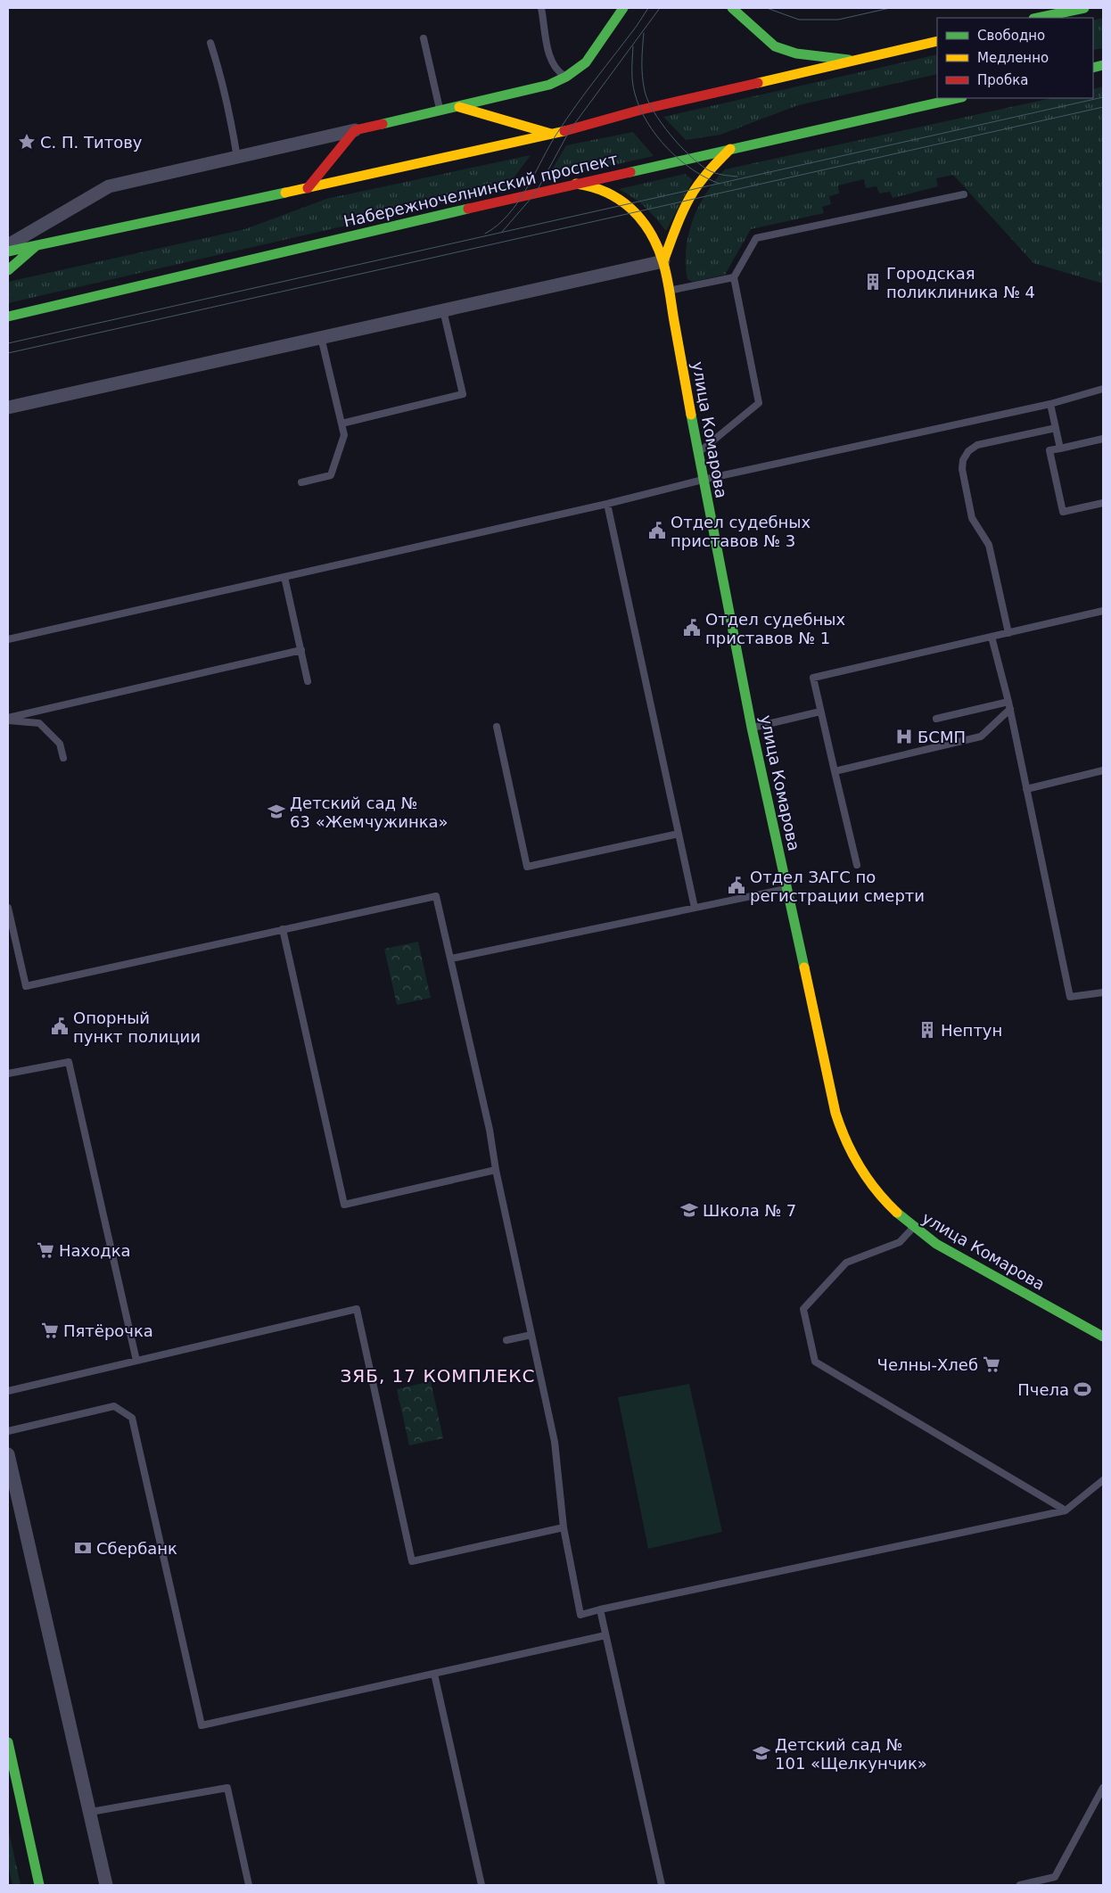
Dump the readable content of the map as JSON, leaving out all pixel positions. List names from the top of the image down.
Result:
{
  "streets": {
    "main road": ["Набережночелнинский проспект", "улица Комарова"]
  },
  "crossings": [
    ["Набережночелнинский проспект", "улица Комарова"]
  ],
  "districts": ["ЗЯБ, 17 КОМПЛЕКС"],
  "places": {
    "place": ["С. П. Титову"],
    "building": ["Городская поликлиника № 4", "Нептун"],
    "public building": [
      "Отдел судебных приставов № 3",
      "Отдел судебных приставов № 1",
      "Отдел ЗАГС по регистрации смерти",
      "Опорный пункт полиции"
    ],
    "hospital": ["БСМП"],
    "school or university": ["Детский сад № 63 «Жемчужинка»", "Школа № 7", "Детский сад № 101 «Щелкунчик»"],
    "supermarket": ["Находка", "Пятёрочка", "Челны-Хлеб"],
    "sports": ["Пчела"],
    "bank": ["Сбербанк"]
  },
  "legend": ["Свободно", "Медленно", "Пробка"]
}
